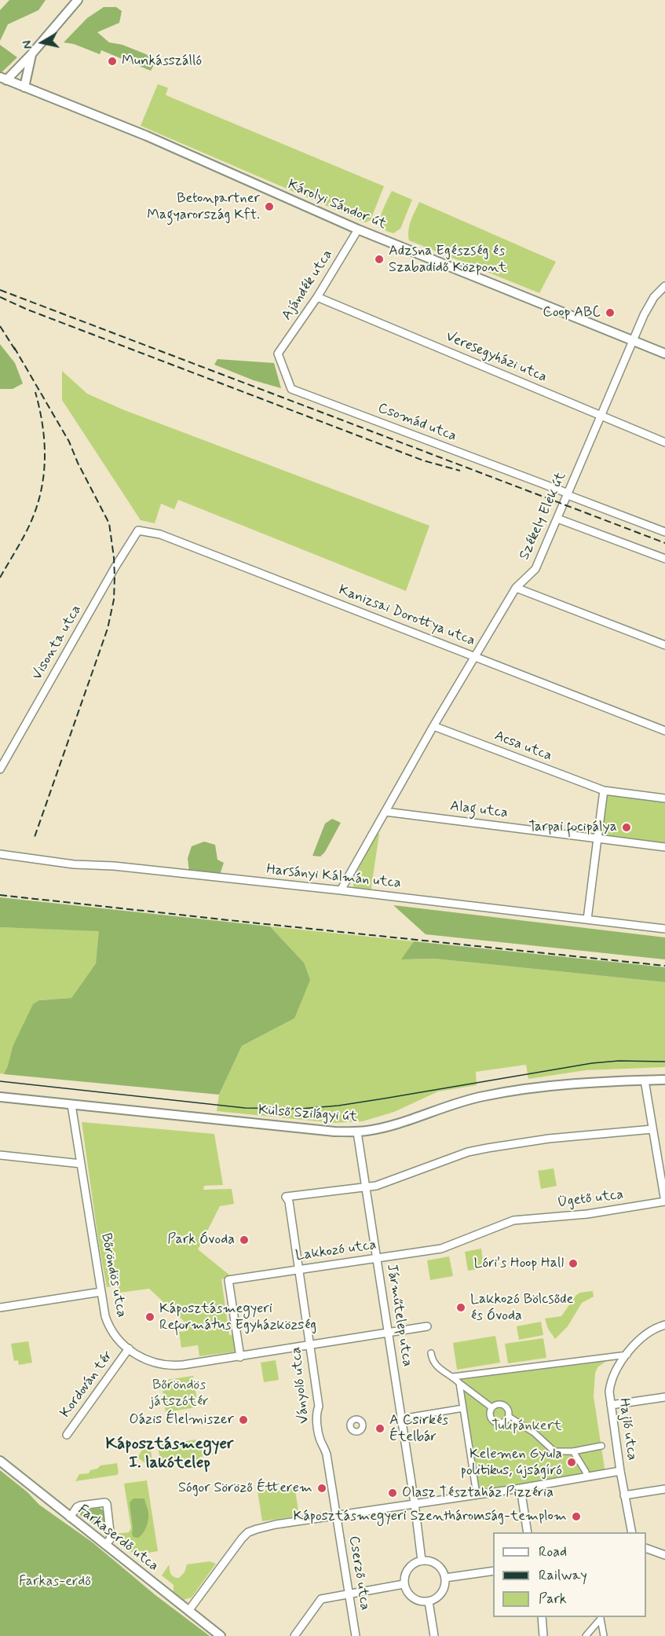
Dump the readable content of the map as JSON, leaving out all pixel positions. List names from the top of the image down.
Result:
{
  "streets": {
    "street": [
      "Károlyi Sándor út",
      "Ajándék utca",
      "Veresegyházi utca",
      "Csomád utca",
      "Székely Elek út",
      "Kanizsai Dorottya utca",
      "Visonta utca",
      "Acsa utca",
      "Alag utca",
      "Harsányi Kálmán utca",
      "Külső Szilágyi út",
      "Ügető utca",
      "Lakkozó utca",
      "Bőröndös utca",
      "Járműtelep utca",
      "Kordován tér",
      "Ványoló utca",
      "Hajló utca",
      "Farkaserdő utca",
      "Cserző utca"
    ]
  },
  "crossings": [
    ["Károlyi Sándor út", "Ajándék utca"],
    ["Károlyi Sándor út", "Székely Elek út"],
    ["Ajándék utca", "Veresegyházi utca"],
    ["Ajándék utca", "Csomád utca"],
    ["Veresegyházi utca", "Székely Elek út"],
    ["Csomád utca", "Székely Elek út"],
    ["Székely Elek út", "Kanizsai Dorottya utca"],
    ["Székely Elek út", "Acsa utca"],
    ["Székely Elek út", "Alag utca"],
    ["Székely Elek út", "Harsányi Kálmán utca"],
    ["Kanizsai Dorottya utca", "Visonta utca"],
    ["Külső Szilágyi út", "Bőröndös utca"],
    ["Külső Szilágyi út", "Járműtelep utca"],
    ["Ügető utca", "Lakkozó utca"],
    ["Lakkozó utca", "Bőröndös utca"],
    ["Lakkozó utca", "Járműtelep utca"],
    ["Lakkozó utca", "Ványoló utca"],
    ["Bőröndös utca", "Járműtelep utca"],
    ["Bőröndös utca", "Kordován tér"],
    ["Bőröndös utca", "Ványoló utca"],
    ["Járműtelep utca", "Ványoló utca"],
    ["Ványoló utca", "Cserző utca"]
  ],
  "districts": ["Káposztásmegyer I. lakótelep"],
  "parks": ["Bőröndös játszótér", "Tulipánkert", "Farkas-erdő"],
  "places": [
    "Munkásszálló",
    "Betonpartner Magyarország Kft.",
    "Adzsna Egészség és Szabadidő Központ",
    "Coop ABC",
    "Tarpai focipálya",
    "Park Óvoda",
    "Lóri's Hoop Hall",
    "Lakkozó Bölcsőde és Óvoda",
    "Káposztásmegyeri Református Egyházközség",
    "Oázis Élelmiszer",
    "A Csirkés Ételbár",
    "Kelemen Gyula politikus, újságíró",
    "Sógor Söröző Étterem",
    "Olasz Tésztaház Pizzéria",
    "Káposztásmegyeri Szentháromság-templom"
  ],
  "legend": ["Road", "Railway", "Park"],
  "north": "left"
}
